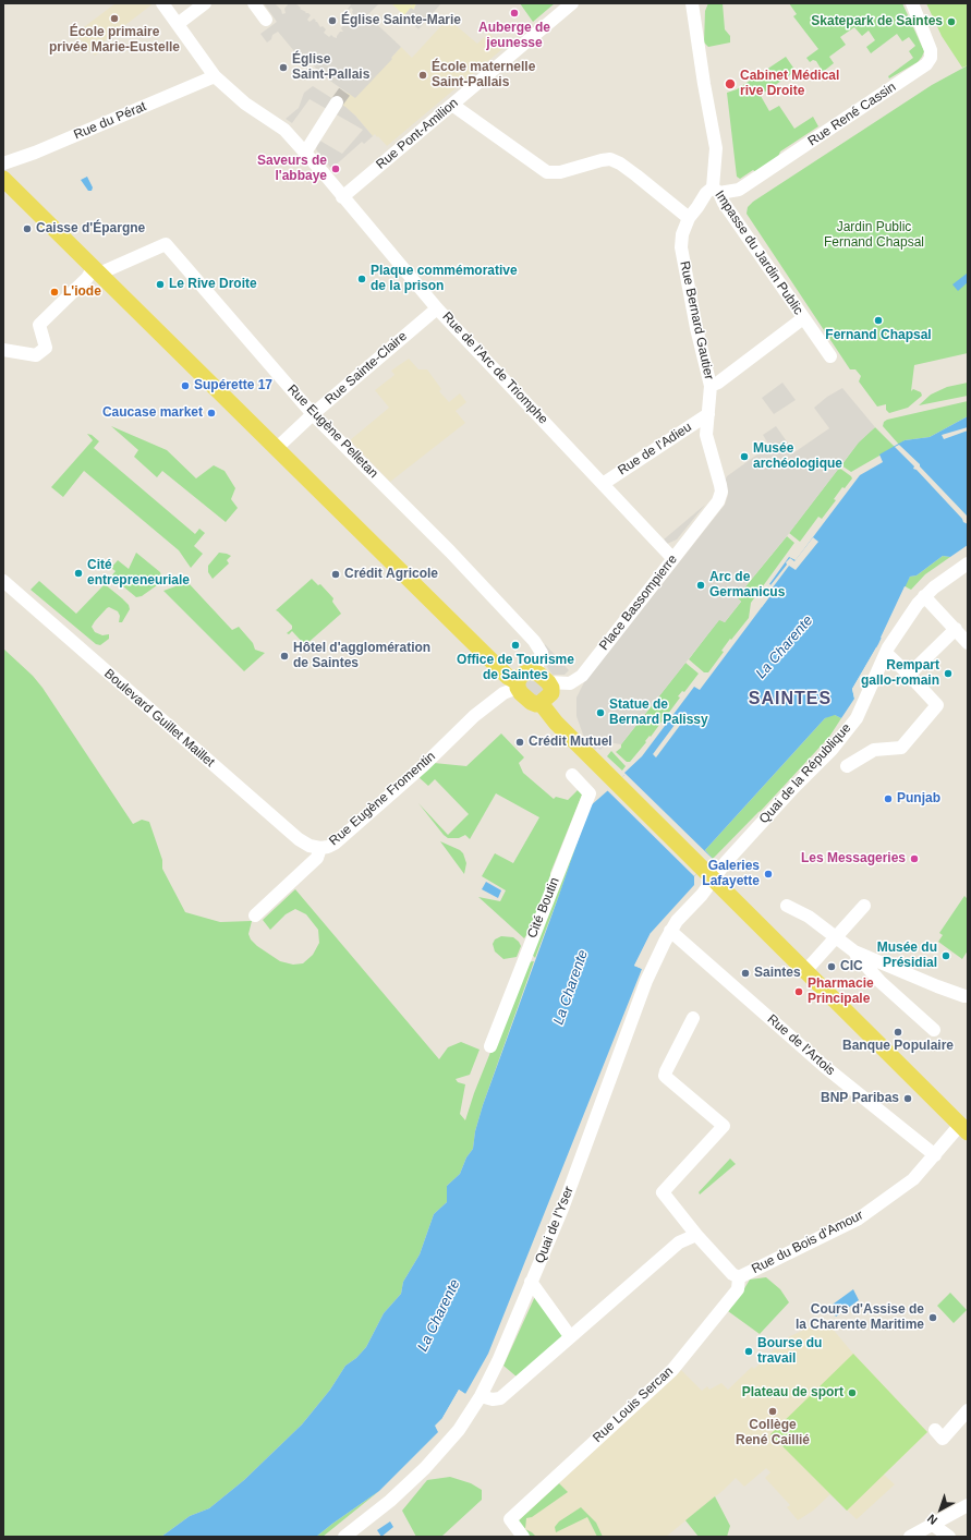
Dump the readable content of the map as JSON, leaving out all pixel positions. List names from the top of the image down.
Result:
{
  "streets": {
    "street": [
      "Rue René Cassin",
      "Rue du Pérat",
      "Rue Pont-Amilion",
      "Impasse du Jardin Public",
      "Rue Bernard Gautier",
      "Rue Sainte-Claire",
      "Rue de l'Arc de Triomphe",
      "Rue Eugène Pelletan",
      "Rue de l'Adieu",
      "Place Bassompierre",
      "Boulevard Guillet Maillet",
      "Quai de la République",
      "Rue Eugène Fromentin",
      "Cité Boutin",
      "Rue de l'Artois",
      "Quai de l'Yser",
      "Rue du Bois d'Amour",
      "Rue Louis Sercan"
    ]
  },
  "crossings": [
    ["Rue René Cassin", "Impasse du Jardin Public"],
    ["Rue René Cassin", "Rue Bernard Gautier"],
    ["Rue du Pérat", "Rue de l'Arc de Triomphe"],
    ["Rue Pont-Amilion", "Rue de l'Arc de Triomphe"],
    ["Impasse du Jardin Public", "Rue Bernard Gautier"],
    ["Rue Bernard Gautier", "Rue de l'Adieu"],
    ["Rue Bernard Gautier", "Place Bassompierre"],
    ["Rue Sainte-Claire", "Rue de l'Arc de Triomphe"],
    ["Rue Sainte-Claire", "Rue Eugène Pelletan"],
    ["Rue de l'Arc de Triomphe", "Rue de l'Adieu"],
    ["Rue de l'Arc de Triomphe", "Place Bassompierre"],
    ["Rue Eugène Pelletan", "Place Bassompierre"],
    ["Rue Eugène Pelletan", "Rue Eugène Fromentin"],
    ["Place Bassompierre", "Rue Eugène Fromentin"],
    ["Boulevard Guillet Maillet", "Rue Eugène Fromentin"],
    ["Quai de la République", "Quai de l'Yser"],
    ["Rue de l'Artois", "Quai de l'Yser"],
    ["Rue de l'Artois", "Rue du Bois d'Amour"],
    ["Rue du Bois d'Amour", "Rue Louis Sercan"]
  ],
  "districts": ["SAINTES"],
  "water": ["La Charente"],
  "parks": ["Jardin Public Fernand Chapsal"],
  "places": [
    "Auberge de jeunesse",
    "École primaire privée Marie-Eustelle",
    "Église Sainte-Marie",
    "Skatepark de Saintes",
    "Église Saint-Pallais",
    "École maternelle Saint-Pallais",
    "Cabinet Médical rive Droite",
    "Saveurs de l'abbaye",
    "Caisse d'Épargne",
    "Plaque commémorative de la prison",
    "Le Rive Droite",
    "L'iode",
    "Fernand Chapsal",
    "Supérette 17",
    "Caucase market",
    "Musée archéologique",
    "Cité entrepreneuriale",
    "Crédit Agricole",
    "Arc de Germanicus",
    "Office de Tourisme de Saintes",
    "Hôtel d'agglomération de Saintes",
    "Rempart gallo-romain",
    "Statue de Bernard Palissy",
    "Crédit Mutuel",
    "Punjab",
    "Les Messageries",
    "Galeries Lafayette",
    "Musée du Présidial",
    "CIC",
    "Saintes",
    "Pharmacie Principale",
    "Banque Populaire",
    "BNP Paribas",
    "Cours d'Assise de la Charente Maritime",
    "Bourse du travail",
    "Plateau de sport",
    "Collège René Caillié"
  ],
  "north": "bottom left"
}
